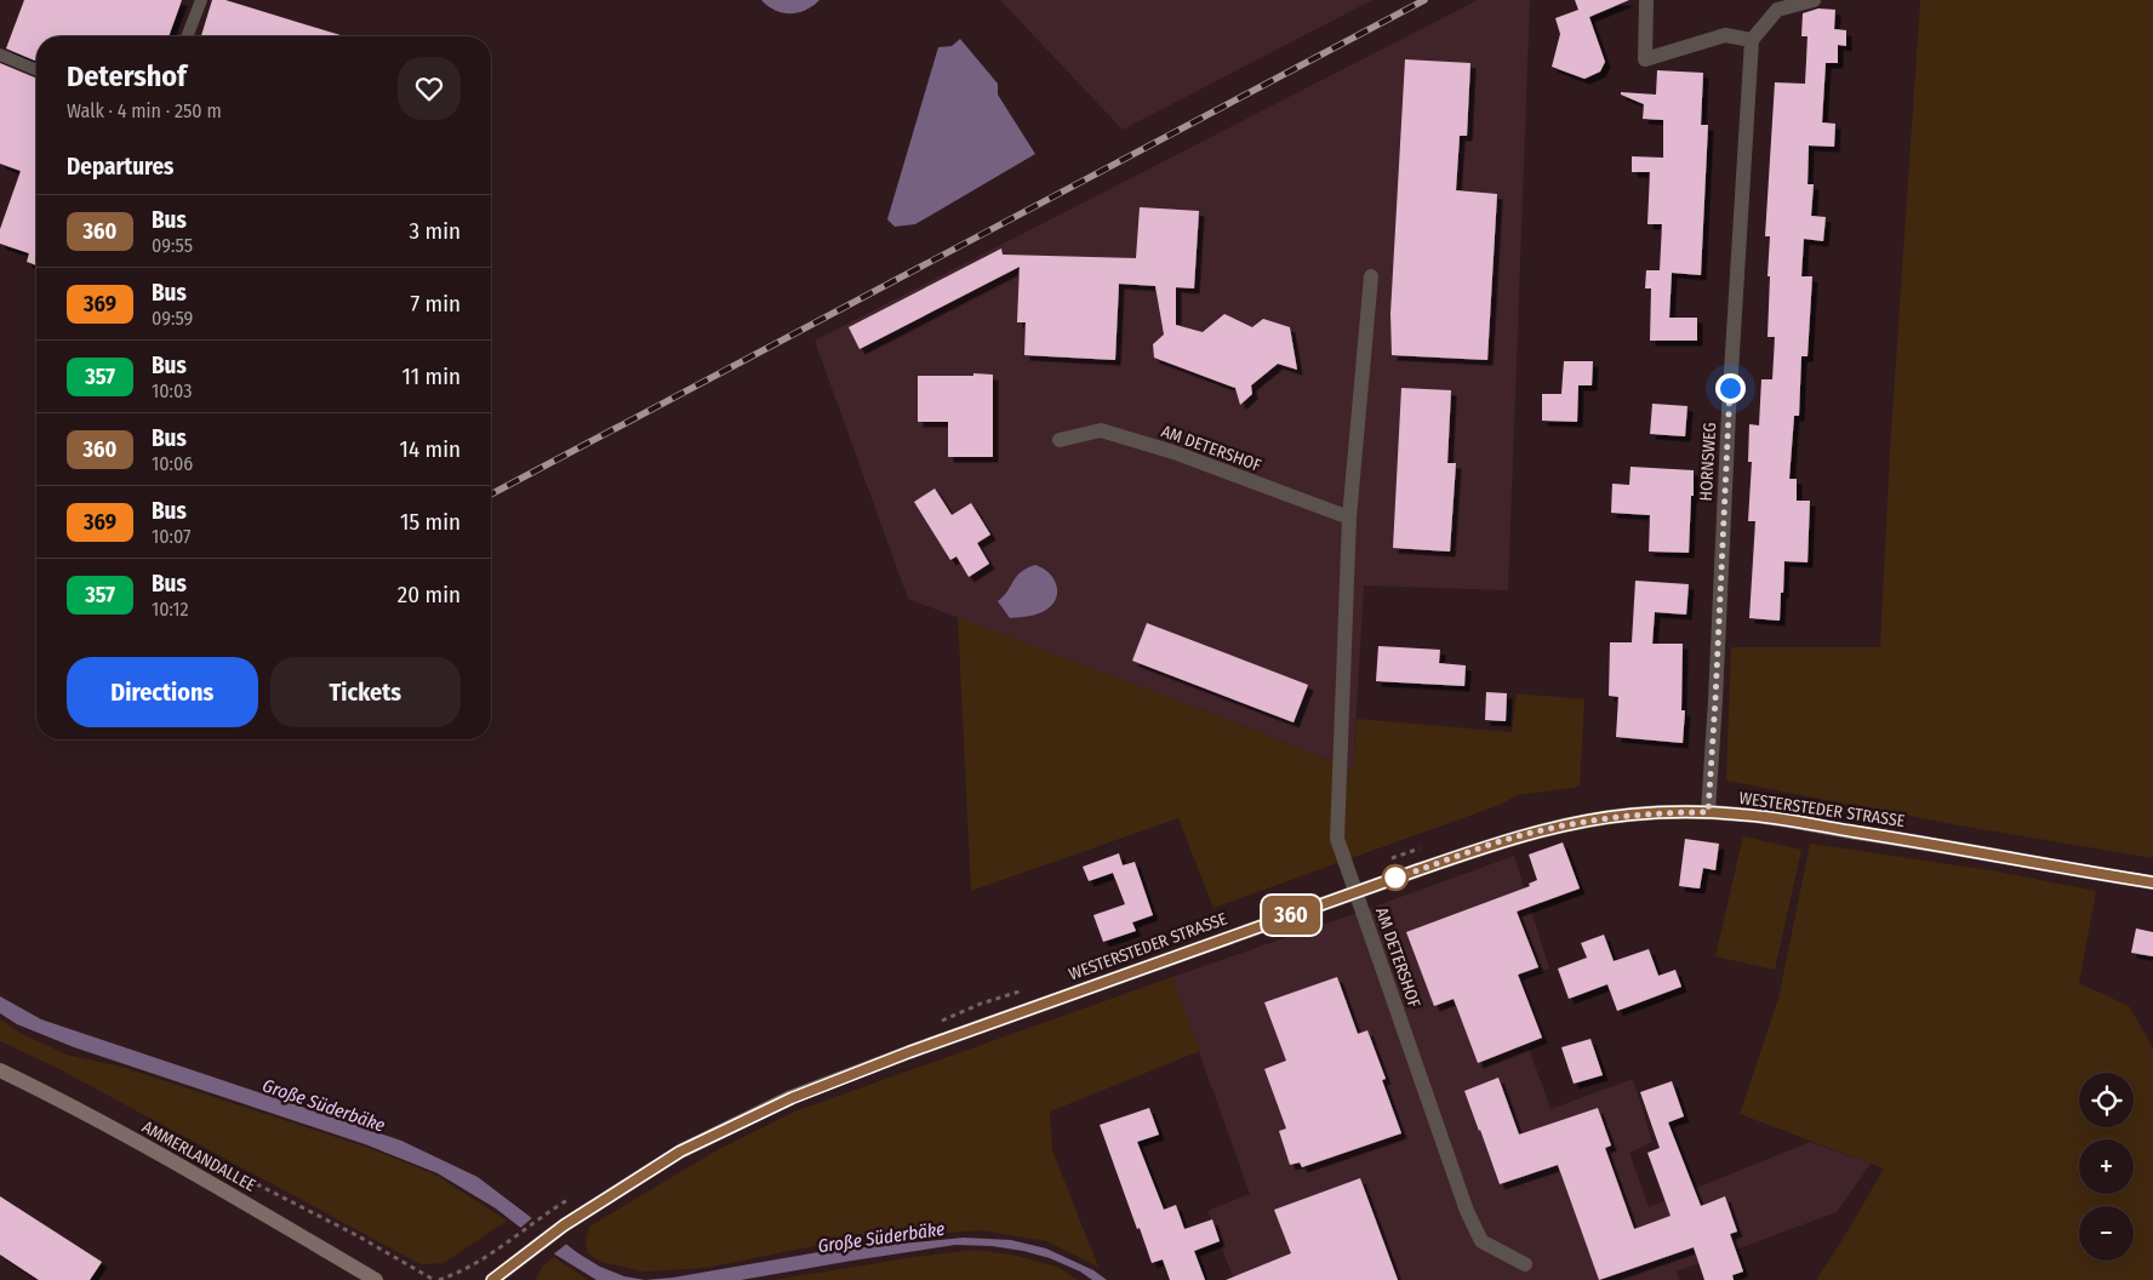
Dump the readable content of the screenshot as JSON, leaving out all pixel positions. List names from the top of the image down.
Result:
{
  "streets": {
    "main road": ["WESTERSTEDER STRASSE", "AMMERLANDALLEE"],
    "street": ["AM DETERSHOF", "HORNSWEG"]
  },
  "crossings": [
    ["AM DETERSHOF", "WESTERSTEDER STRASSE"],
    ["HORNSWEG", "WESTERSTEDER STRASSE"]
  ],
  "water": ["Große Süderbäke"],
  "lines": ["bus line 360"],
  "page": {
    "on_map": "360",
    "heading": [
      ["Detershof", "Walk · 4 min · 250 m"],
      "Departures"
    ],
    "list": [
      {
        "mark": "360",
        "name": "Bus",
        "note": "09:55",
        "value": "3 min"
      },
      {
        "mark": "369",
        "name": "Bus",
        "note": "09:59",
        "value": "7 min"
      },
      {
        "mark": "357",
        "name": "Bus",
        "note": "10:03",
        "value": "11 min"
      },
      {
        "mark": "360",
        "name": "Bus",
        "note": "10:06",
        "value": "14 min"
      },
      {
        "mark": "369",
        "name": "Bus",
        "note": "10:07",
        "value": "15 min"
      },
      {
        "mark": "357",
        "name": "Bus",
        "note": "10:12",
        "value": "20 min"
      }
    ],
    "buttons": ["Directions", "Tickets"],
    "map_buttons": ["+", "−"]
  }
}
